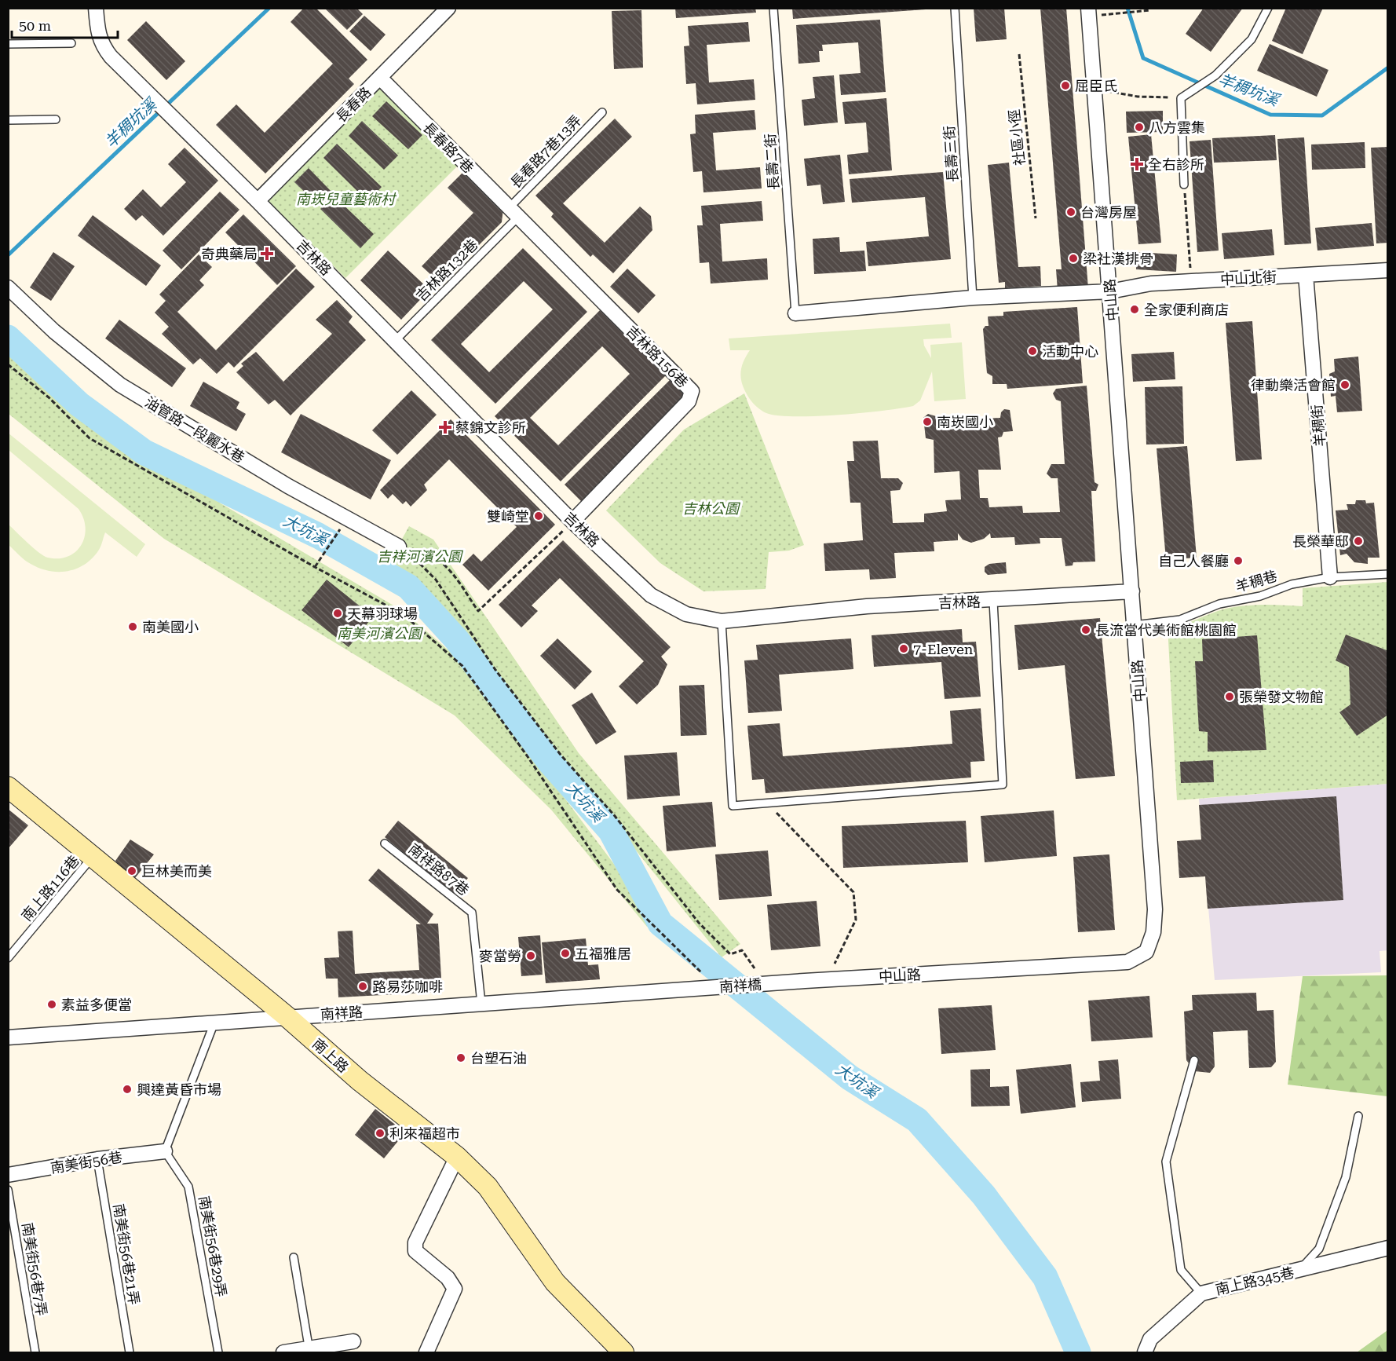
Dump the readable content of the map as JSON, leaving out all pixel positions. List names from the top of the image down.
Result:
{
  "streets": {
    "street": [
      "長春路",
      "長春路7巷",
      "吉林路",
      "中山北街",
      "中山路",
      "吉林路156巷",
      "羊稠街",
      "油管路一段麗水巷",
      "南祥橋",
      "南祥路",
      "南上路",
      "南美街56巷",
      "南上路345巷"
    ],
    "lane": [
      "長春路7巷13弄",
      "長壽三街",
      "長壽二街",
      "吉林路132巷",
      "羊稠巷",
      "南祥路87巷",
      "南上路116巷",
      "南美街56巷29弄",
      "南美街56巷21弄",
      "南美街56巷7弄"
    ],
    "path": ["社區小徑"]
  },
  "crossings": [
    ["長春路", "長春路7巷"],
    ["長春路", "吉林路"],
    ["長春路7巷", "長春路7巷13弄"],
    ["長春路7巷", "吉林路132巷"],
    ["長春路7巷", "吉林路156巷"],
    ["長春路7巷13弄", "吉林路132巷"],
    ["長春路7巷13弄", "吉林路156巷"],
    ["長壽三街", "中山北街"],
    ["長壽二街", "中山北街"],
    ["吉林路", "吉林路132巷"],
    ["吉林路", "中山路"],
    ["吉林路", "吉林路156巷"],
    ["吉林路132巷", "吉林路156巷"],
    ["中山北街", "中山路"],
    ["中山北街", "羊稠街"],
    ["中山路", "羊稠巷"],
    ["中山路", "南祥橋"],
    ["羊稠街", "羊稠巷"],
    ["南祥路87巷", "南祥路"],
    ["南上路116巷", "南上路"],
    ["南祥橋", "南祥路"],
    ["南祥路", "南上路"],
    ["南美街56巷", "南美街56巷29弄"],
    ["南美街56巷", "南美街56巷21弄"]
  ],
  "water": ["羊稠坑溪", "大坑溪"],
  "parks": [
    "南崁兒童藝術村",
    "吉林公園",
    "吉祥河濱公園",
    "南美河濱公園"
  ],
  "places": {
    "other": [
      "屈臣氏",
      "八方雲集",
      "台灣房屋",
      "梁社漢排骨",
      "全家便利商店",
      "活動中心",
      "律動樂活會館",
      "南崁國小",
      "雙崎堂",
      "長榮華邸",
      "自己人餐廳",
      "天幕羽球場",
      "南美國小",
      "長流當代美術館桃園館",
      "7-Eleven",
      "張榮發文物館",
      "巨林美而美",
      "五福雅居",
      "麥當勞",
      "路易莎咖啡",
      "素益多便當",
      "台塑石油",
      "興達黃昏市場",
      "利來福超市"
    ],
    "health": ["全右診所", "奇典藥局", "蔡錦文診所"]
  },
  "scale_bar": "50 m"
}
